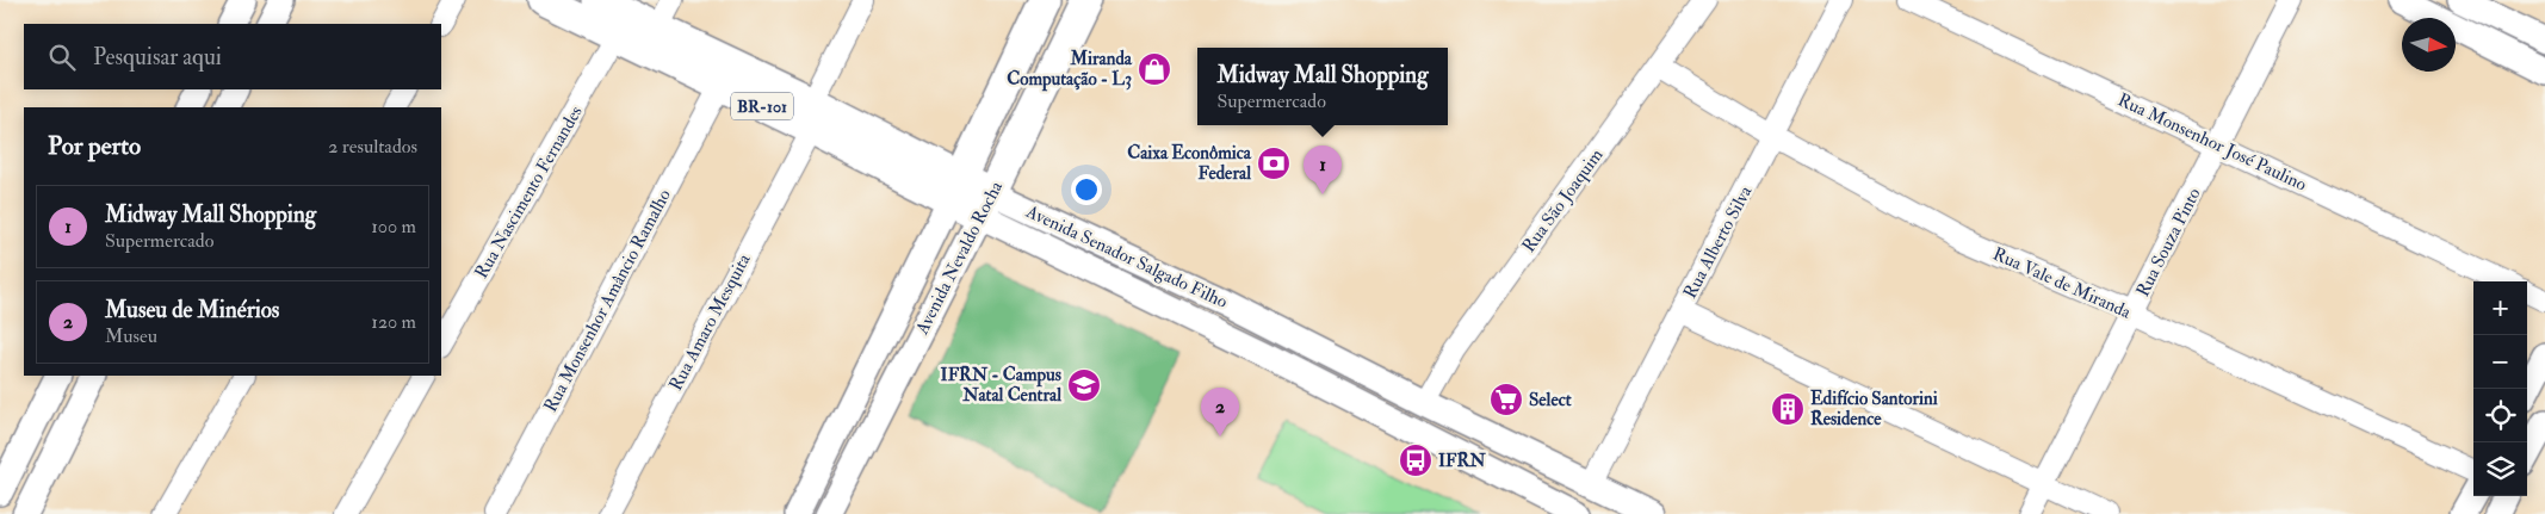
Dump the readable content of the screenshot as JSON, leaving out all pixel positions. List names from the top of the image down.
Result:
{
  "streets": {
    "highway": ["BR-101", "Avenida Senador Salgado Filho", "Avenida Nevaldo Rocha"],
    "street": [
      "Rua Monsenhor José Paulino",
      "Rua Nascimento Fernandes",
      "Rua São Joaquim",
      "Rua Alberto Silva",
      "Rua Souza Pinto",
      "Rua Vale de Miranda",
      "Rua Monsenhor Amâncio Ramalho",
      "Rua Amaro Mesquita"
    ]
  },
  "crossings": [
    ["Rua Monsenhor José Paulino", "Rua Souza Pinto"],
    ["Rua Nascimento Fernandes", "Avenida Senador Salgado Filho"],
    ["Rua São Joaquim", "Avenida Senador Salgado Filho"],
    ["Rua São Joaquim", "Rua Vale de Miranda"],
    ["Rua Alberto Silva", "Avenida Senador Salgado Filho"],
    ["Rua Alberto Silva", "Rua Vale de Miranda"],
    ["Rua Souza Pinto", "Rua Vale de Miranda"],
    ["Avenida Senador Salgado Filho", "Avenida Nevaldo Rocha"],
    ["Avenida Senador Salgado Filho", "Rua Monsenhor Amâncio Ramalho"],
    ["Avenida Senador Salgado Filho", "Rua Amaro Mesquita"]
  ],
  "places": {
    "shop": ["Miranda Computação - L3"],
    "bank": ["Caixa Econômica Federal"],
    "school or university": ["IFRN - Campus Natal Central"],
    "supermarket": ["Select"],
    "building": ["Edifício Santorini Residence"],
    "bus stop": ["IFRN"]
  },
  "north": "right",
  "page": {
    "search": "Pesquisar aqui",
    "popup": ["Midway Mall Shopping", "Supermercado"],
    "heading": ["Por perto", "2 resultados"],
    "pins": ["1", "2"],
    "list": [
      {
        "mark": "1",
        "name": "Midway Mall Shopping",
        "note": "Supermercado",
        "value": "100 m"
      },
      {
        "mark": "2",
        "name": "Museu de Minérios",
        "note": "Museu",
        "value": "120 m"
      }
    ],
    "map_buttons": ["+", "−"]
  }
}
